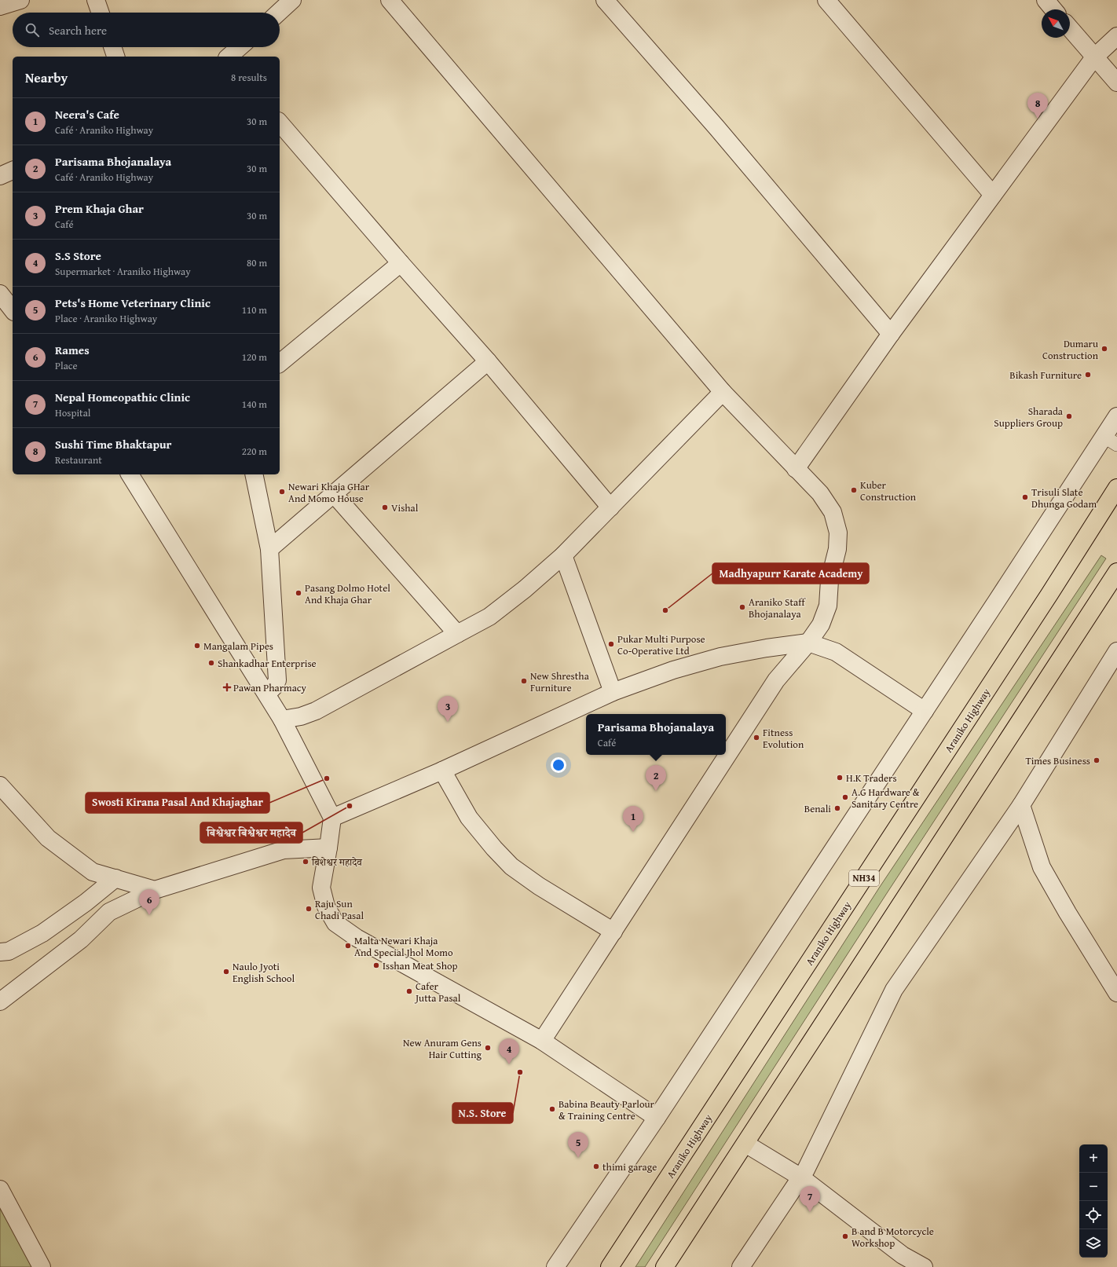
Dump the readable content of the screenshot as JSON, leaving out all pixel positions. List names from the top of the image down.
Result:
{
  "streets": {
    "highway": ["Araniko Highway", "NH34"]
  },
  "places": {
    "other": [
      "Dumaru Construction",
      "Bikash Furniture",
      "Sharada Suppliers Group",
      "Kuber Construction",
      "Newari Khaja GHar And Momo House",
      "Trisuli Slate Dhunga Godam",
      "Vishal",
      "Pasang Dolmo Hotel And Khaja Ghar",
      "Araniko Staff Bhojanalaya",
      "Madhyapurr Karate Academy",
      "Pukar Multi Purpose Co-Operative Ltd",
      "Mangalam Pipes",
      "Shankadhar Enterprise",
      "New Shrestha Furniture",
      "Fitness Evolution",
      "Times Business",
      "H.K Traders",
      "Swosti Kirana Pasal And Khajaghar",
      "A.G Hardware & Sanitary Centre",
      "बिश्वेश्वर बिश्वेश्वर महादेव",
      "Benali",
      "बिशेश्वर महादेव",
      "Raju Sun Chadi Pasal",
      "Malta Newari Khaja And Special Jhol Momo",
      "Isshan Meat Shop",
      "Naulo Jyoti English School",
      "Cafer Jutta Pasal",
      "New Anuram Gens Hair Cutting",
      "N.S. Store",
      "Babina Beauty Parlour & Training Centre",
      "thimi garage",
      "B and B Motorcycle Workshop"
    ],
    "health": ["Pawan Pharmacy"]
  },
  "north": "top left",
  "page": {
    "search": "Search here",
    "heading": ["Nearby", "8 results"],
    "pins": [
      "8",
      "3",
      "2",
      "1",
      "6",
      "4",
      "5",
      "7"
    ],
    "list": [
      {
        "mark": "1",
        "name": "Neera's Cafe",
        "note": "Café · Araniko Highway",
        "value": "30 m"
      },
      {
        "mark": "2",
        "name": "Parisama Bhojanalaya",
        "note": "Café · Araniko Highway",
        "value": "30 m"
      },
      {
        "mark": "3",
        "name": "Prem Khaja Ghar",
        "note": "Café",
        "value": "30 m"
      },
      {
        "mark": "4",
        "name": "S.S Store",
        "note": "Supermarket · Araniko Highway",
        "value": "80 m"
      },
      {
        "mark": "5",
        "name": "Pets's Home Veterinary Clinic",
        "note": "Place · Araniko Highway",
        "value": "110 m"
      },
      {
        "mark": "6",
        "name": "Rames",
        "note": "Place",
        "value": "120 m"
      },
      {
        "mark": "7",
        "name": "Nepal Homeopathic Clinic",
        "note": "Hospital",
        "value": "140 m"
      },
      {
        "mark": "8",
        "name": "Sushi Time Bhaktapur",
        "note": "Restaurant",
        "value": "220 m"
      }
    ],
    "popup": ["Parisama Bhojanalaya", "Café"],
    "map_buttons": ["+", "−"]
  }
}
